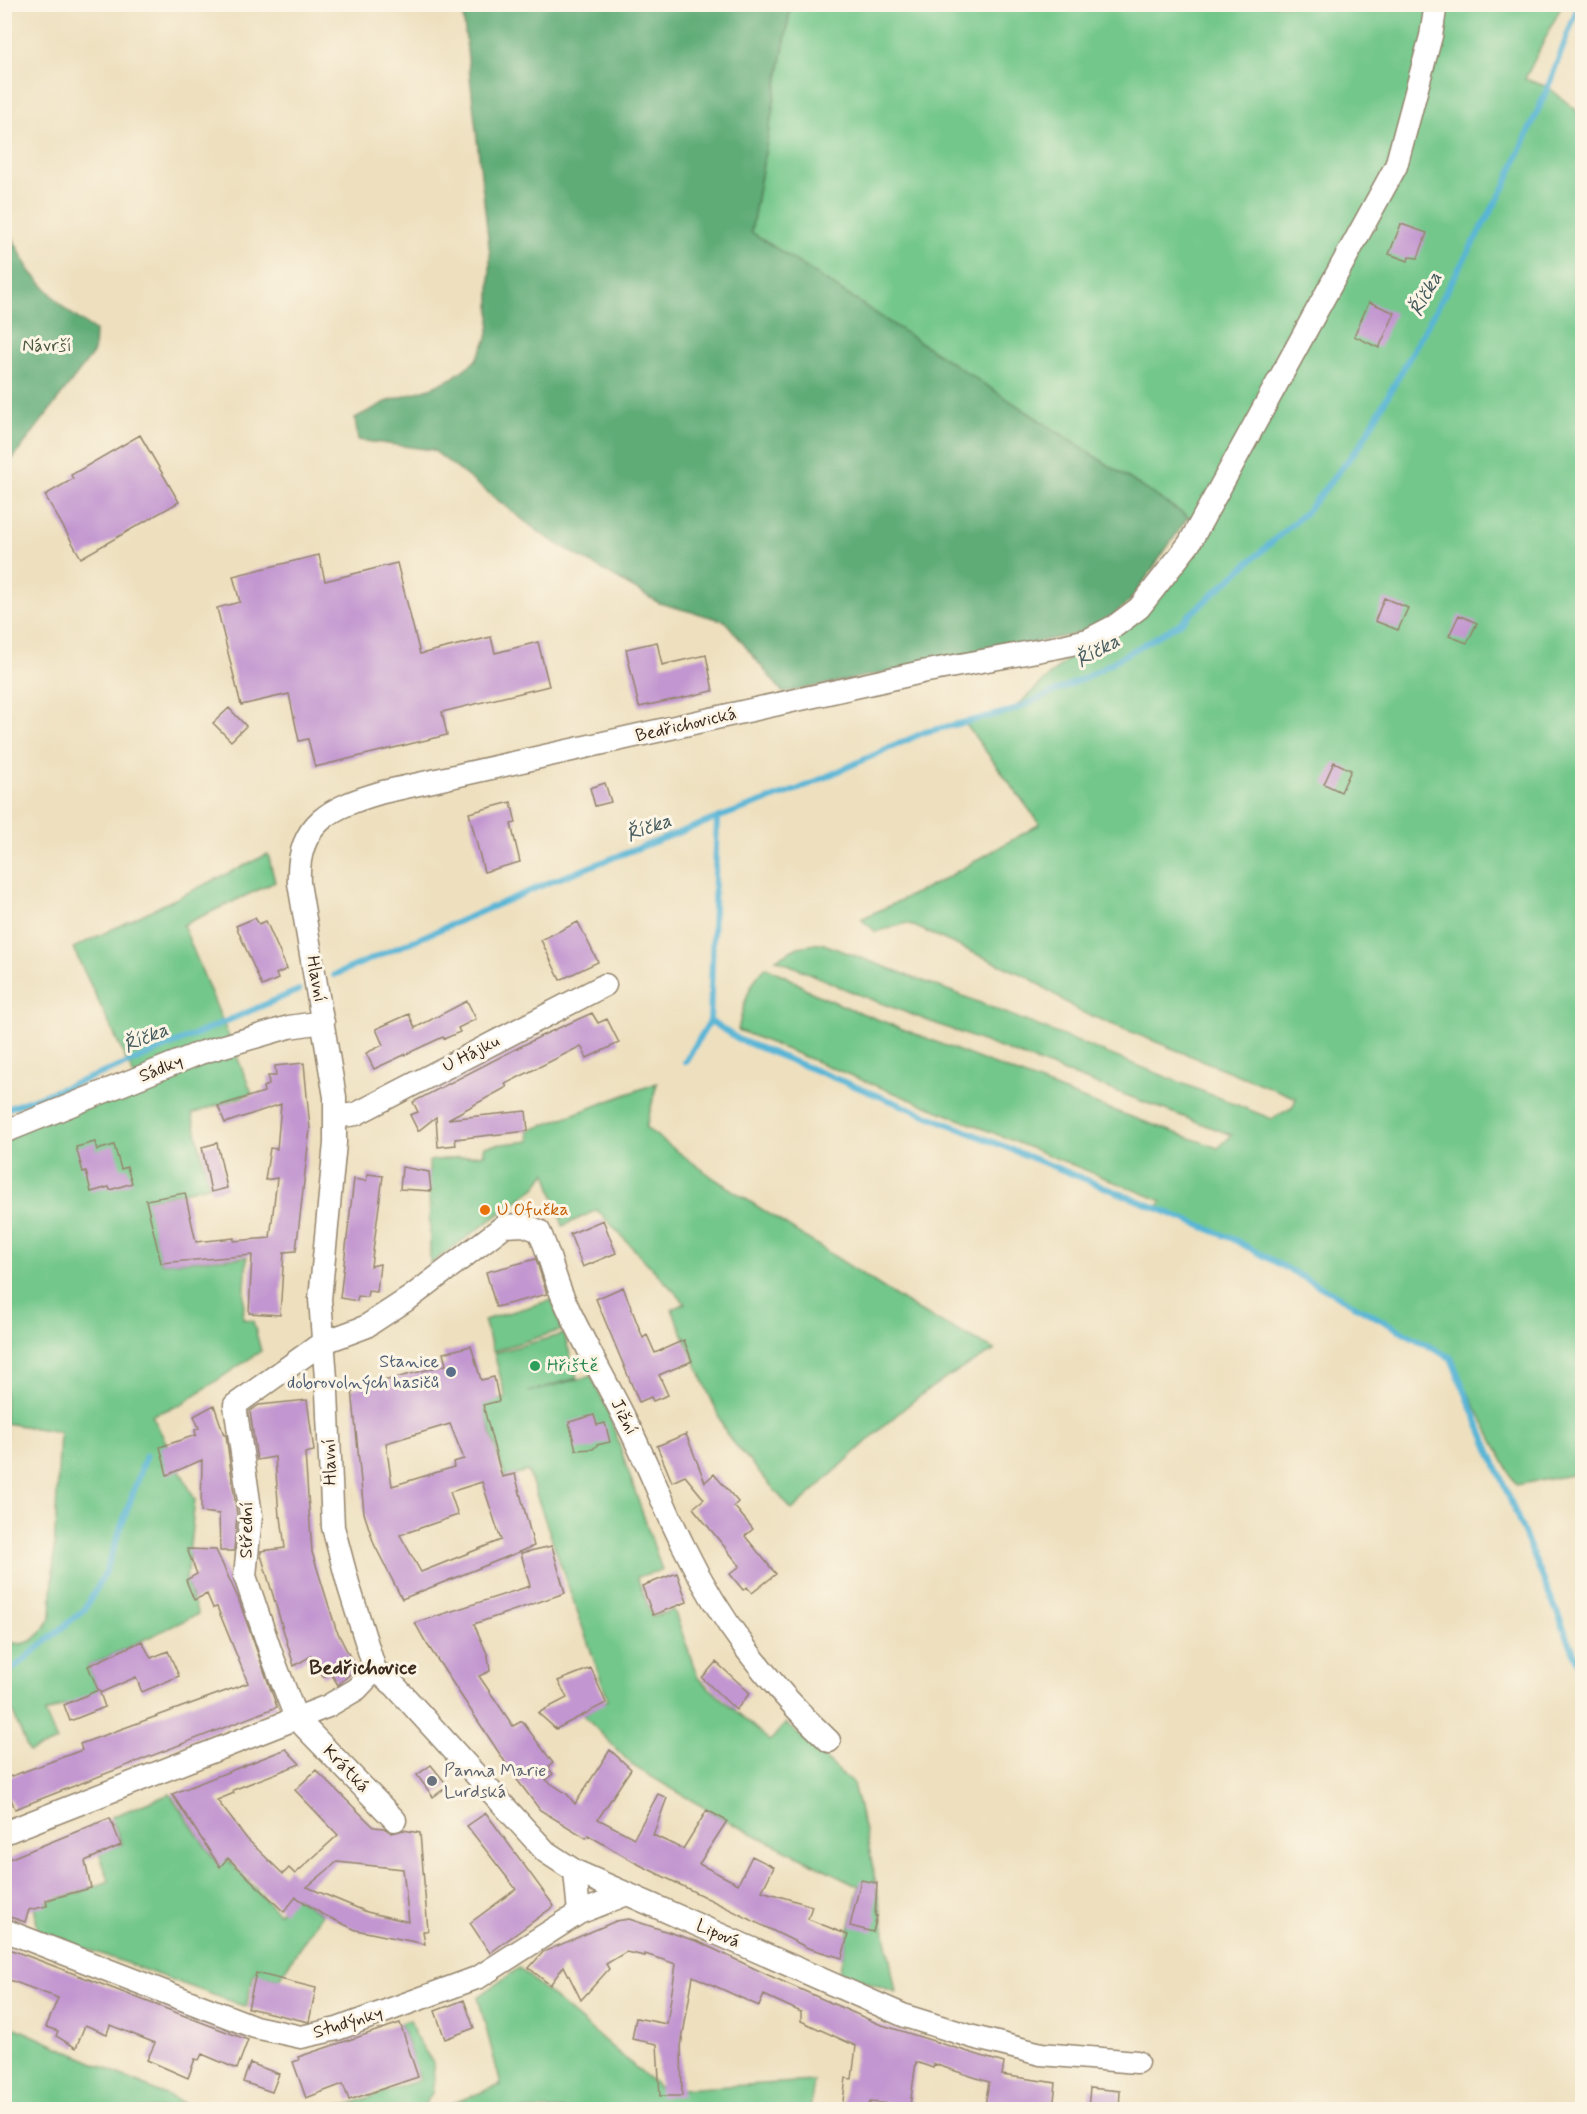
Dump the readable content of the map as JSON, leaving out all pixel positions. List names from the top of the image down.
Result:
{
  "streets": {
    "street": [
      "Bedřichovická",
      "Hlavní",
      "U Hájku",
      "Sádky",
      "Jižní",
      "Střední",
      "Krátká",
      "Lipová",
      "Studýnky"
    ]
  },
  "crossings": [
    ["Bedřichovická", "Hlavní"],
    ["Hlavní", "U Hájku"],
    ["Hlavní", "Sádky"],
    ["Hlavní", "Jižní"],
    ["Hlavní", "Střední"],
    ["Hlavní", "Lipová"],
    ["Jižní", "Střední"],
    ["Střední", "Krátká"],
    ["Lipová", "Studýnky"]
  ],
  "districts": ["Bedřichovice"],
  "water": ["Říčka"],
  "parks": ["Návrší"],
  "places": [
    "U Ofučka",
    "Hřiště",
    "Stanice dobrovolných hasičů",
    "Panna Marie Lurdská"
  ]
}
